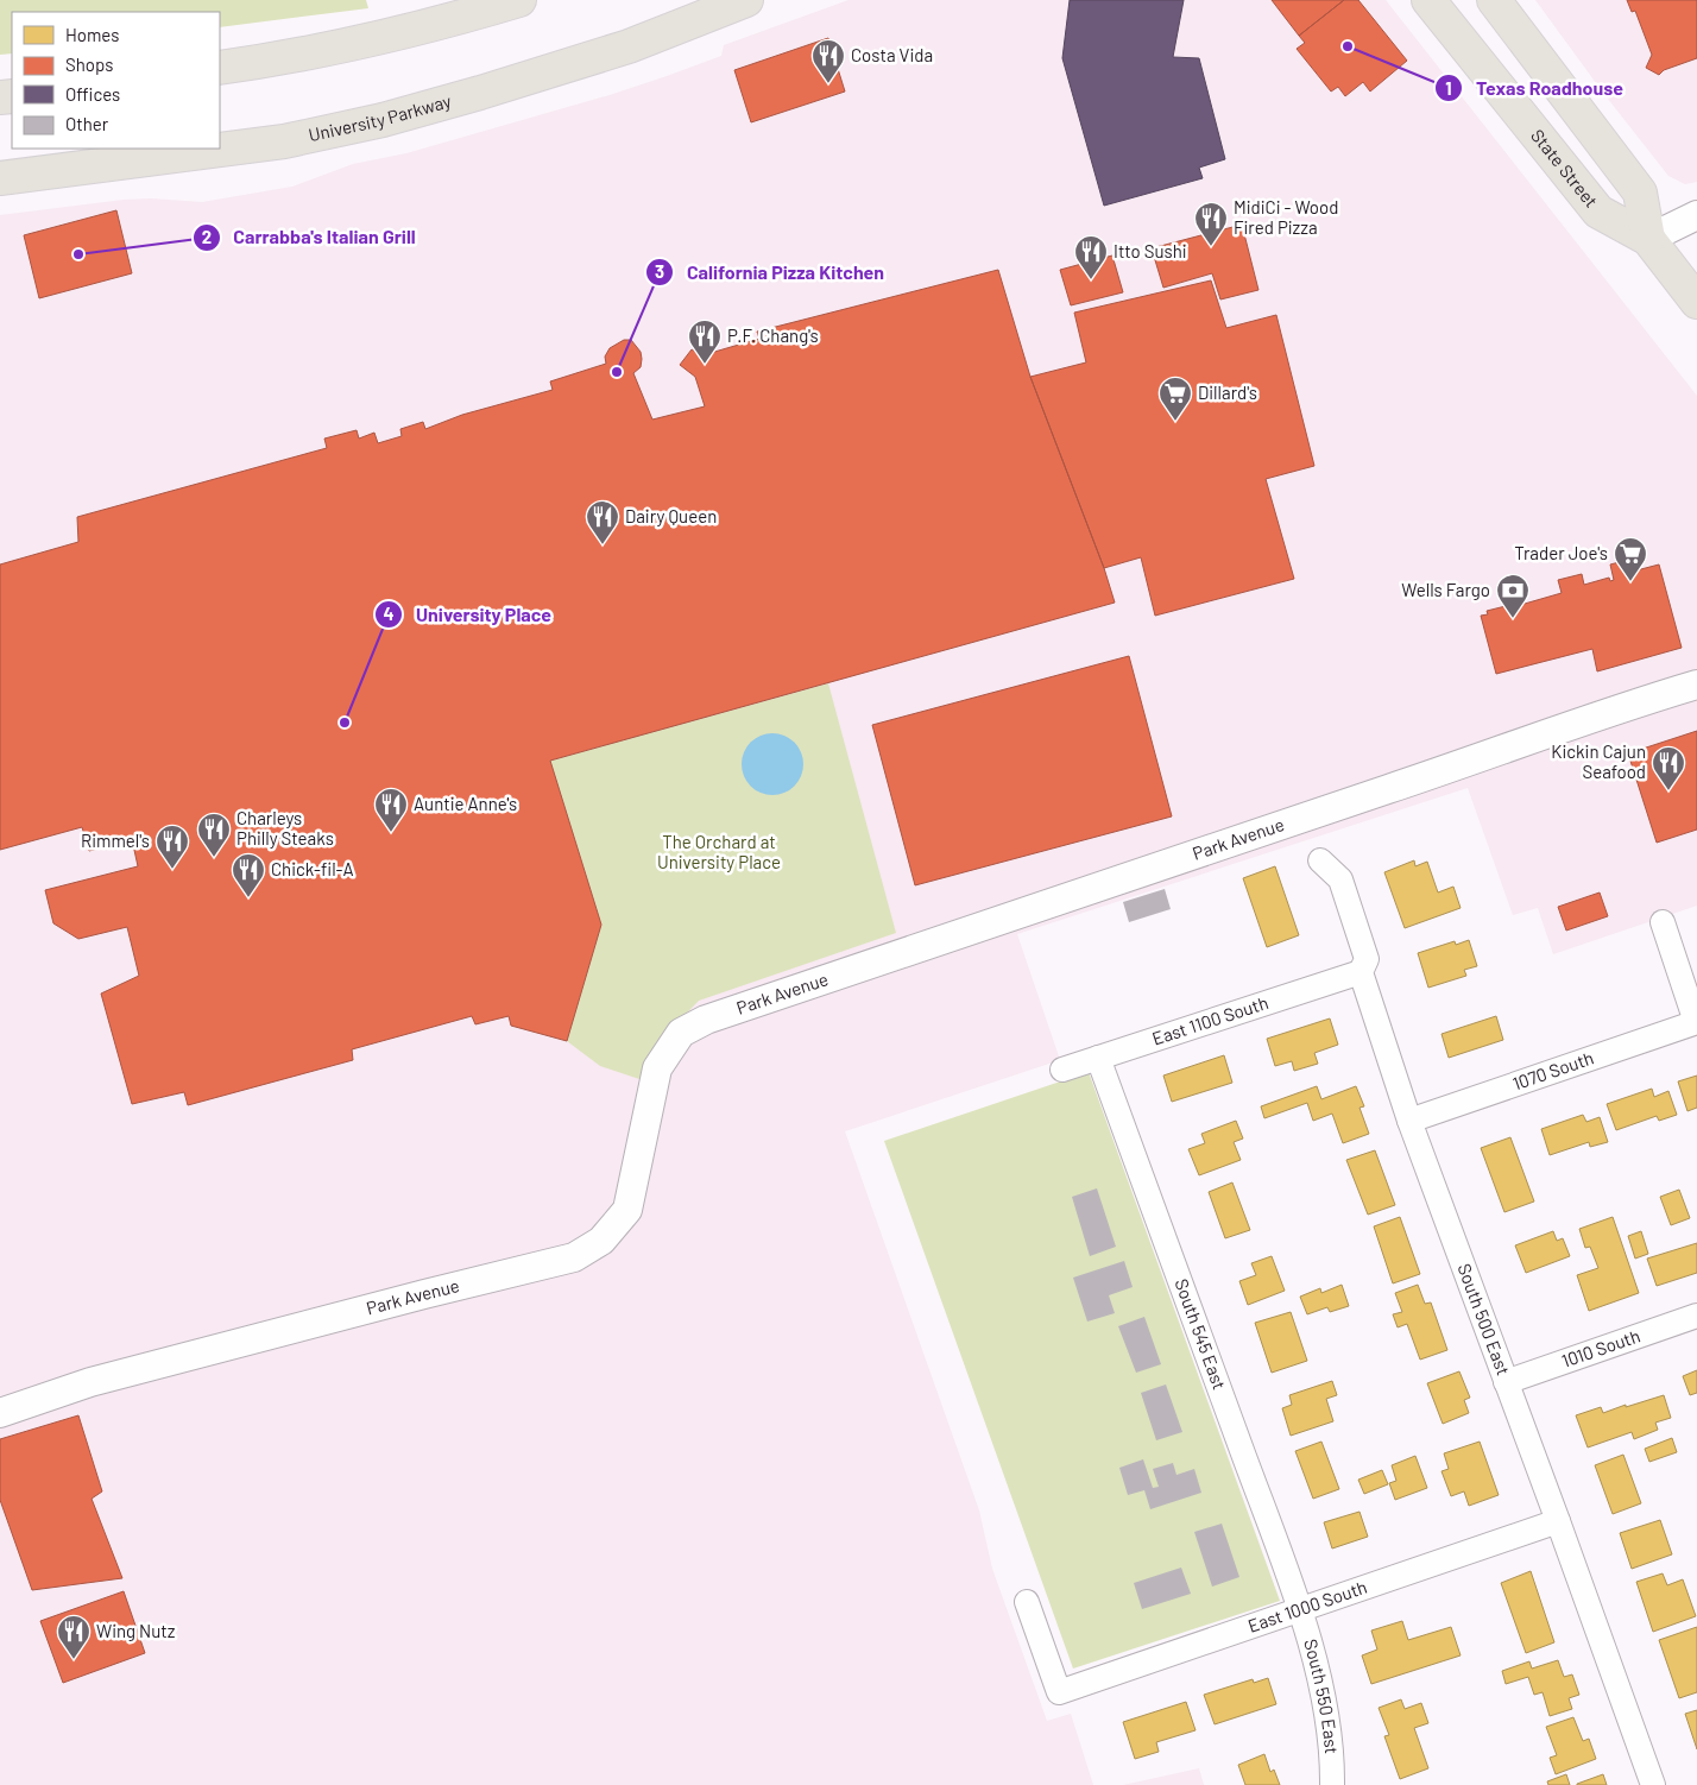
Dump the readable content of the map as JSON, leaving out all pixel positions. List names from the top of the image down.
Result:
{
  "streets": {
    "main road": ["University Parkway", "State Street"],
    "street": [
      "Park Avenue",
      "East 1100 South",
      "1070 South",
      "South 500 East",
      "South 545 East",
      "1010 South",
      "East 1000 South",
      "South 550 East"
    ]
  },
  "crossings": [
    ["East 1100 South", "South 500 East"],
    ["East 1100 South", "South 545 East"],
    ["1070 South", "South 500 East"],
    ["South 500 East", "1010 South"],
    ["South 500 East", "East 1000 South"],
    ["South 545 East", "East 1000 South"],
    ["South 545 East", "South 550 East"],
    ["East 1000 South", "South 550 East"]
  ],
  "parks": ["The Orchard at University Place"],
  "places": {
    "other": [
      "Texas Roadhouse",
      "Carrabba's Italian Grill",
      "California Pizza Kitchen",
      "University Place"
    ],
    "restaurant": [
      "Costa Vida",
      "MidiCi - Wood Fired Pizza",
      "Itto Sushi",
      "P.F. Chang's",
      "Dairy Queen",
      "Kickin Cajun Seafood",
      "Auntie Anne's",
      "Charleys Philly Steaks",
      "Rimmel's",
      "Chick-fil-A",
      "Wing Nutz"
    ],
    "supermarket": ["Dillard's", "Trader Joe's"],
    "bank": ["Wells Fargo"]
  },
  "legend": [
    "Homes",
    "Shops",
    "Offices",
    "Other"
  ]
}
